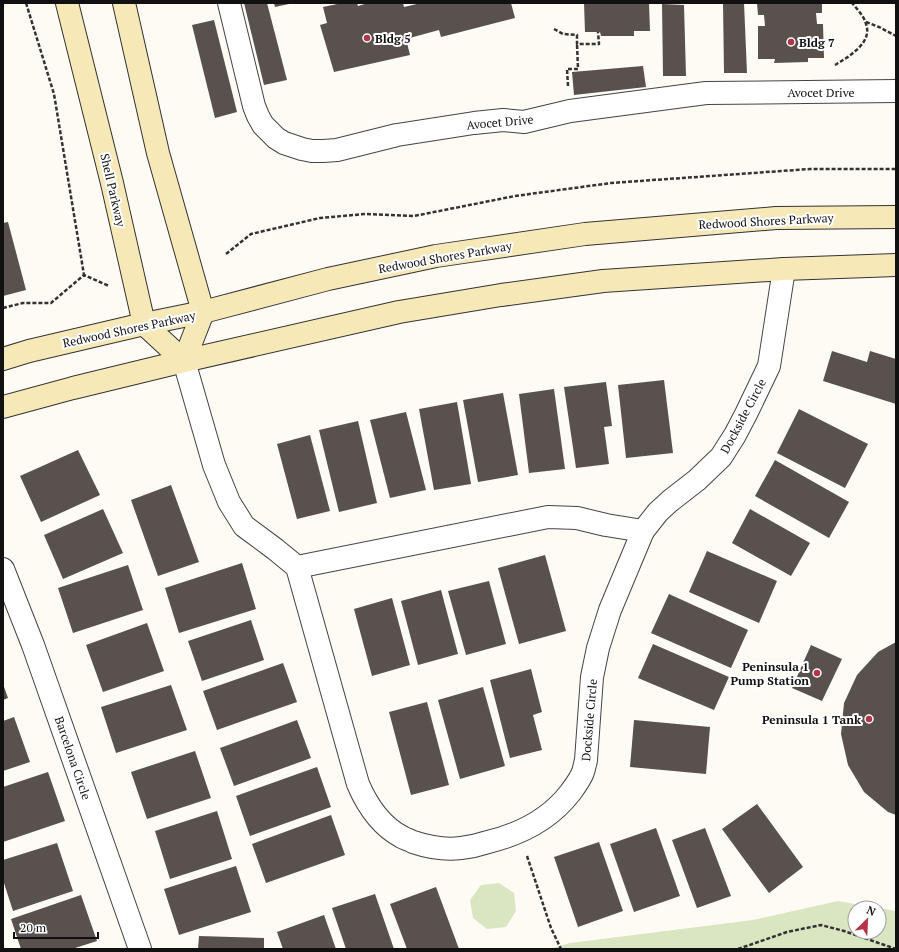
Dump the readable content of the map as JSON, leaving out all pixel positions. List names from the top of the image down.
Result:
{
  "streets": {
    "main road": ["Shell Parkway", "Redwood Shores Parkway"],
    "street": ["Avocet Drive", "Dockside Circle", "Barcelona Circle"]
  },
  "crossings": [
    ["Shell Parkway", "Redwood Shores Parkway"]
  ],
  "places": [
    "Bldg 5",
    "Bldg 7",
    "Peninsula 1 Pump Station",
    "Peninsula 1 Tank"
  ],
  "scale_bar": "20 m",
  "north": "top right"
}
